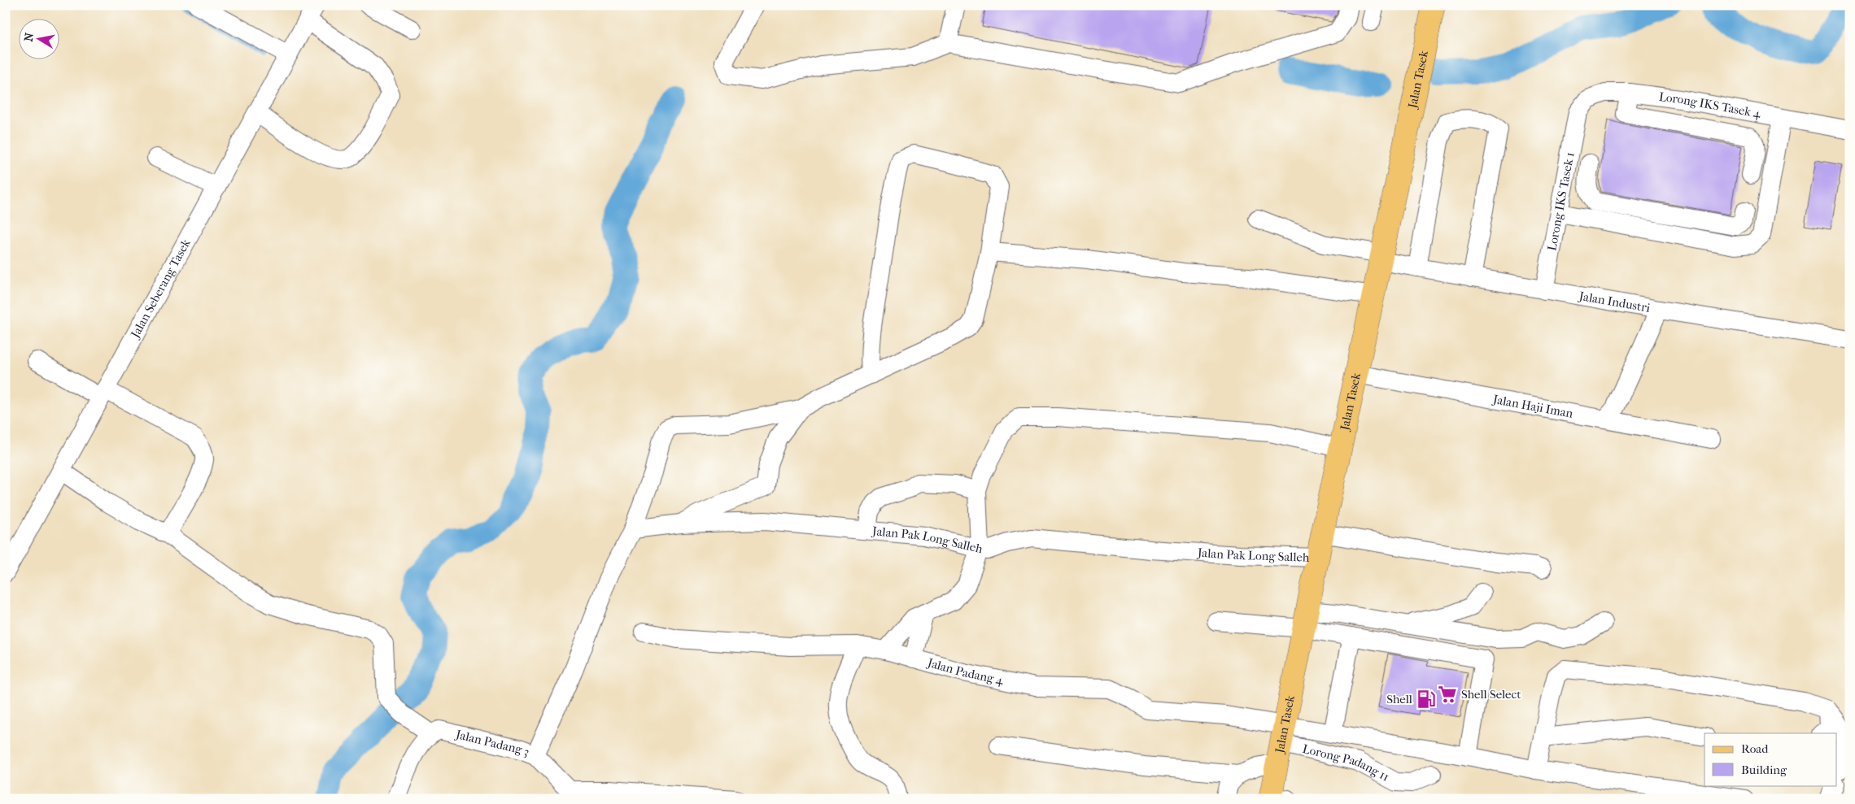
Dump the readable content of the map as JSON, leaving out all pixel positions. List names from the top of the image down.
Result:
{
  "streets": {
    "main road": ["Jalan Tasek"],
    "street": [
      "Lorong IKS Tasek 4",
      "Lorong IKS Tasek 1",
      "Jalan Seberang Tasek",
      "Jalan Industri",
      "Jalan Haji Iman",
      "Jalan Pak Long Salleh",
      "Jalan Padang 4",
      "Jalan Padang 3",
      "Lorong Padang 11"
    ]
  },
  "crossings": [
    ["Jalan Tasek", "Jalan Industri"],
    ["Jalan Tasek", "Jalan Haji Iman"],
    ["Jalan Tasek", "Jalan Pak Long Salleh"],
    ["Jalan Tasek", "Jalan Padang 4"],
    ["Jalan Tasek", "Lorong Padang 11"],
    ["Lorong IKS Tasek 4", "Lorong IKS Tasek 1"],
    ["Lorong IKS Tasek 1", "Jalan Industri"],
    ["Jalan Padang 4", "Lorong Padang 11"]
  ],
  "places": {
    "supermarket": ["Shell Select"],
    "fuel station": ["Shell"]
  },
  "legend": ["Road", "Building"],
  "north": "left"
}
